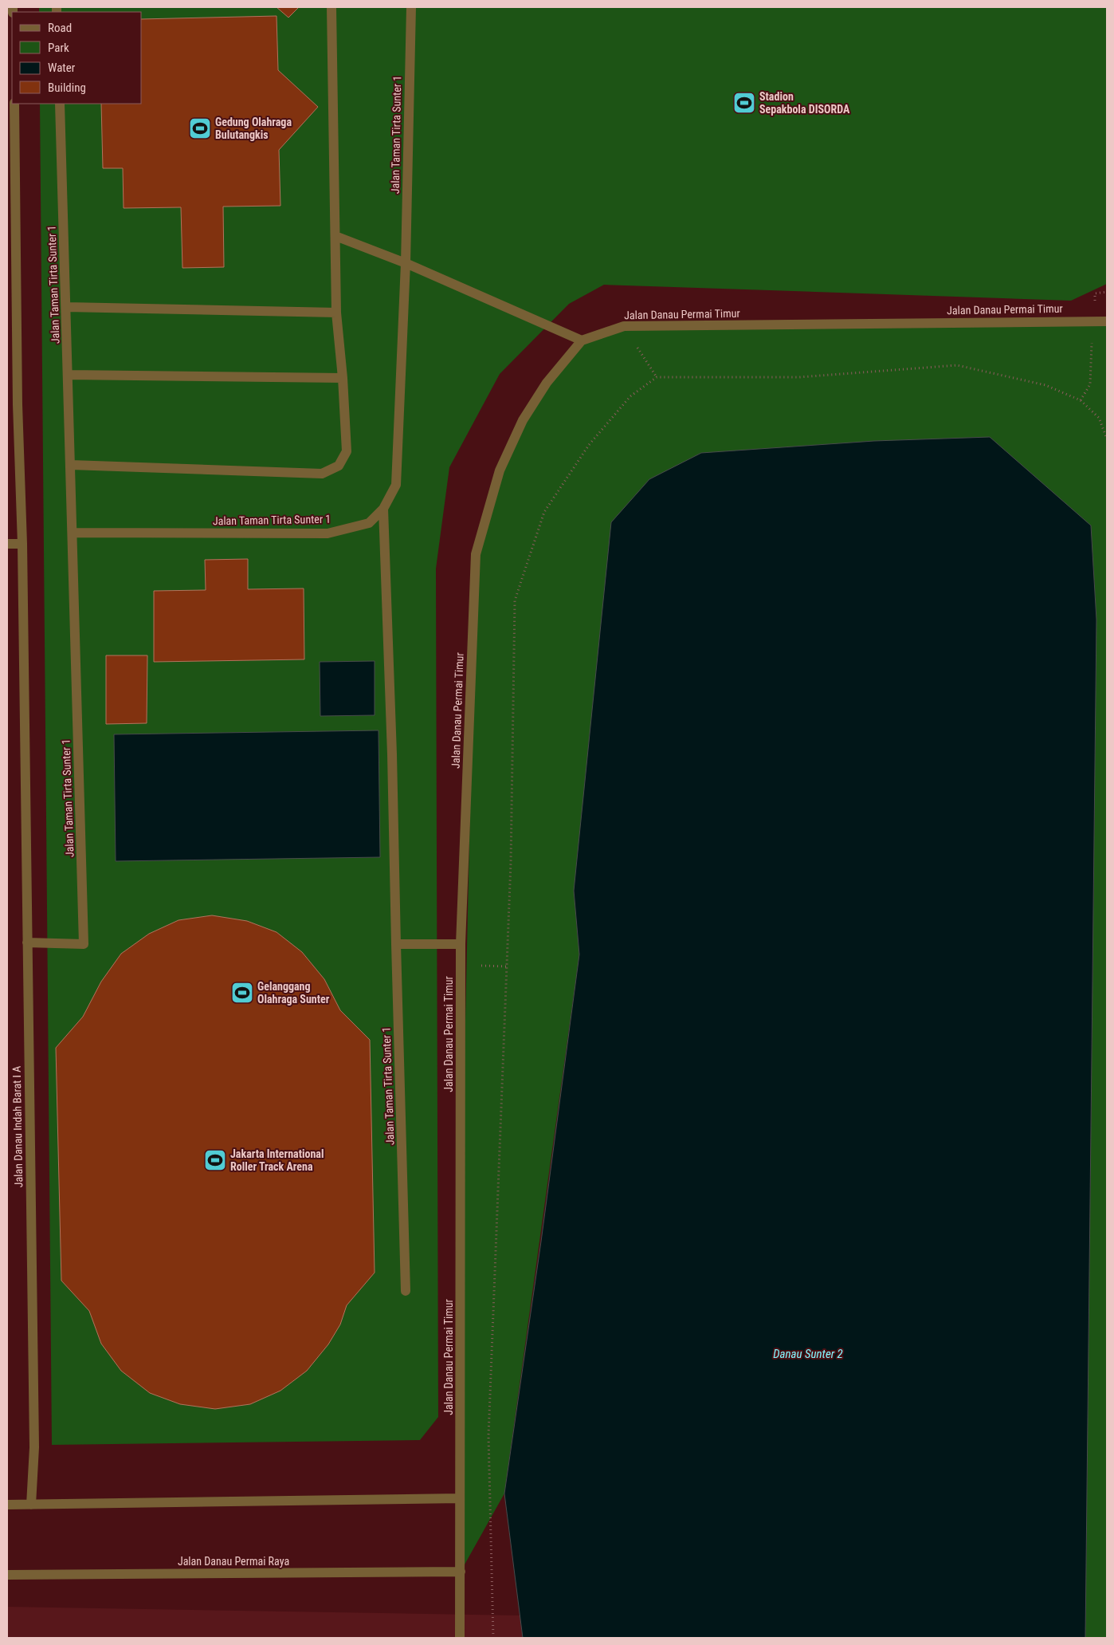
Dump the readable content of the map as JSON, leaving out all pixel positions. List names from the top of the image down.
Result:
{
  "streets": {
    "street": [
      "Jalan Taman Tirta Sunter 1",
      "Jalan Danau Permai Timur",
      "Jalan Danau Indah Barat I A",
      "Jalan Danau Permai Raya"
    ]
  },
  "crossings": [
    ["Jalan Taman Tirta Sunter 1", "Jalan Danau Indah Barat I A"],
    ["Jalan Danau Permai Timur", "Jalan Danau Permai Raya"]
  ],
  "water": ["Danau Sunter 2"],
  "places": {
    "sports": [
      "Stadion Sepakbola DISORDA",
      "Gedung Olahraga Bulutangkis",
      "Gelanggang Olahraga Sunter",
      "Jakarta International Roller Track Arena"
    ]
  },
  "legend": [
    "Road",
    "Park",
    "Water",
    "Building"
  ]
}
